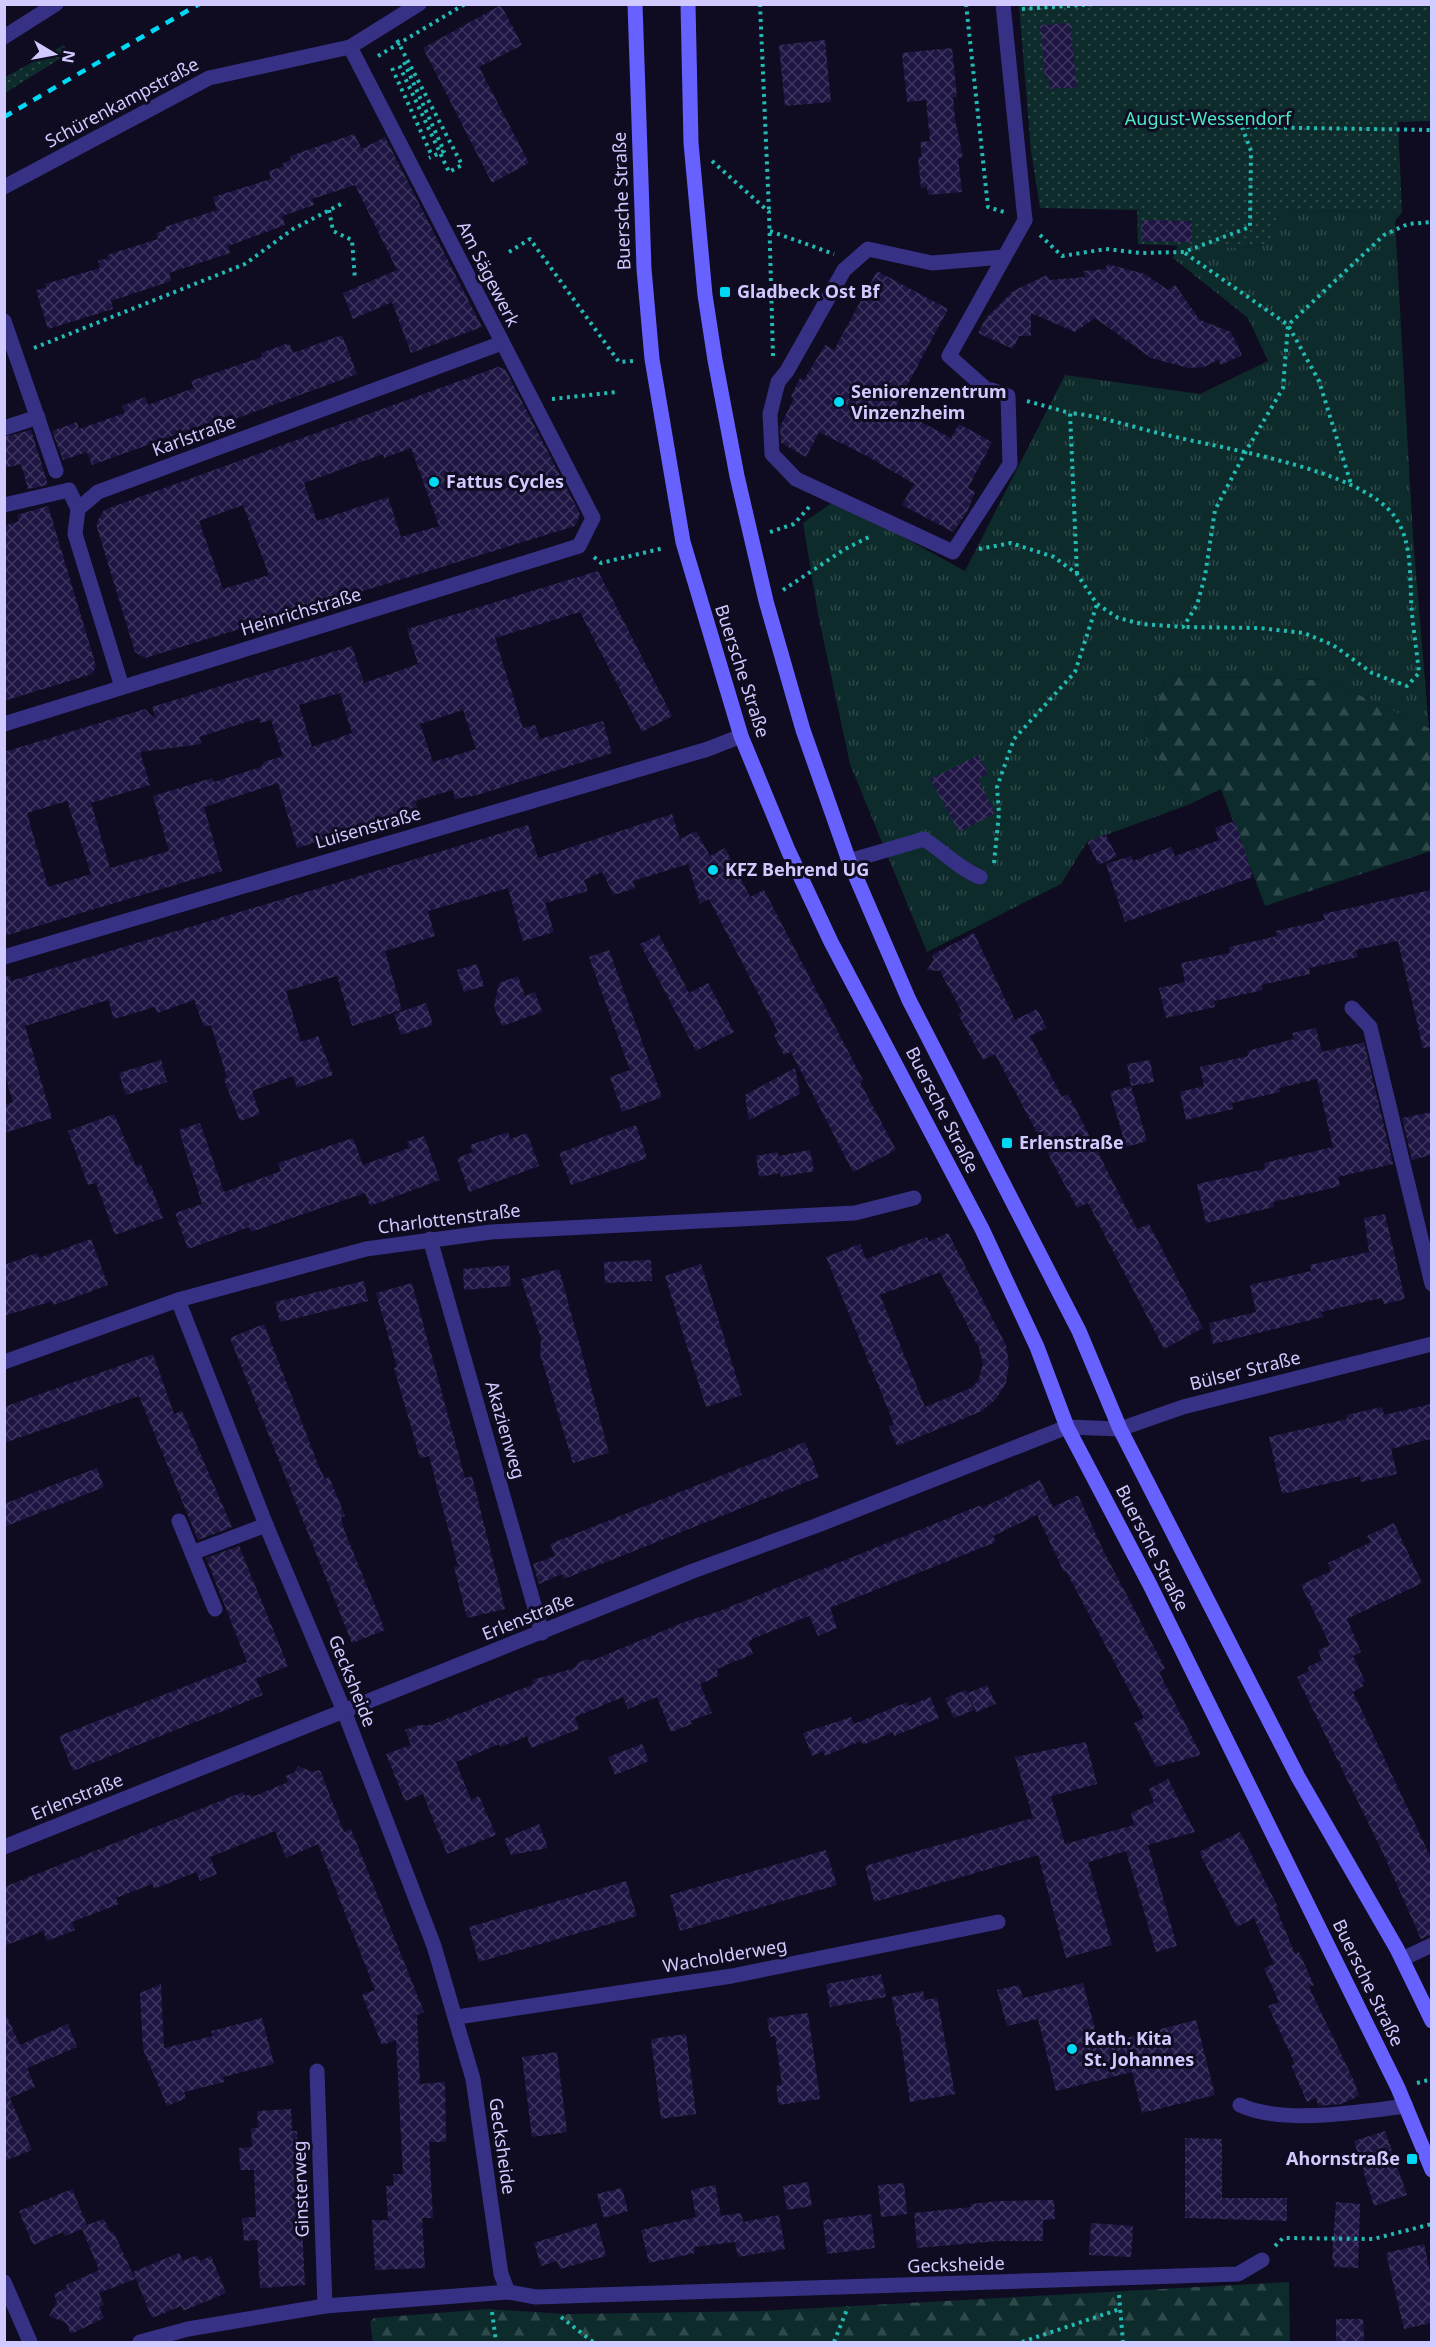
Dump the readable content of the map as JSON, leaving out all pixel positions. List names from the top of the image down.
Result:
{
  "streets": {
    "main road": ["Buersche Straße"],
    "street": [
      "Schürenkampstraße",
      "Am Sägewerk",
      "Karlstraße",
      "Heinrichstraße",
      "Luisenstraße",
      "Charlottenstraße",
      "Bülser Straße",
      "Akazienweg",
      "Erlenstraße",
      "Gecksheide",
      "Wacholderweg",
      "Ginsterweg"
    ]
  },
  "crossings": [
    ["Schürenkampstraße", "Am Sägewerk"],
    ["Buersche Straße", "Luisenstraße"],
    ["Buersche Straße", "Bülser Straße"],
    ["Buersche Straße", "Erlenstraße"],
    ["Am Sägewerk", "Karlstraße"],
    ["Am Sägewerk", "Heinrichstraße"],
    ["Charlottenstraße", "Akazienweg"],
    ["Charlottenstraße", "Gecksheide"],
    ["Bülser Straße", "Erlenstraße"],
    ["Akazienweg", "Erlenstraße"],
    ["Erlenstraße", "Gecksheide"],
    ["Gecksheide", "Wacholderweg"]
  ],
  "parks": ["August-Wessendorf"],
  "places": {
    "transit": ["Gladbeck Ost Bf", "Erlenstraße", "Ahornstraße"],
    "other": [
      "Seniorenzentrum Vinzenzheim",
      "Fattus Cycles",
      "KFZ Behrend UG",
      "Kath. Kita St. Johannes"
    ]
  },
  "north": "right"
}
